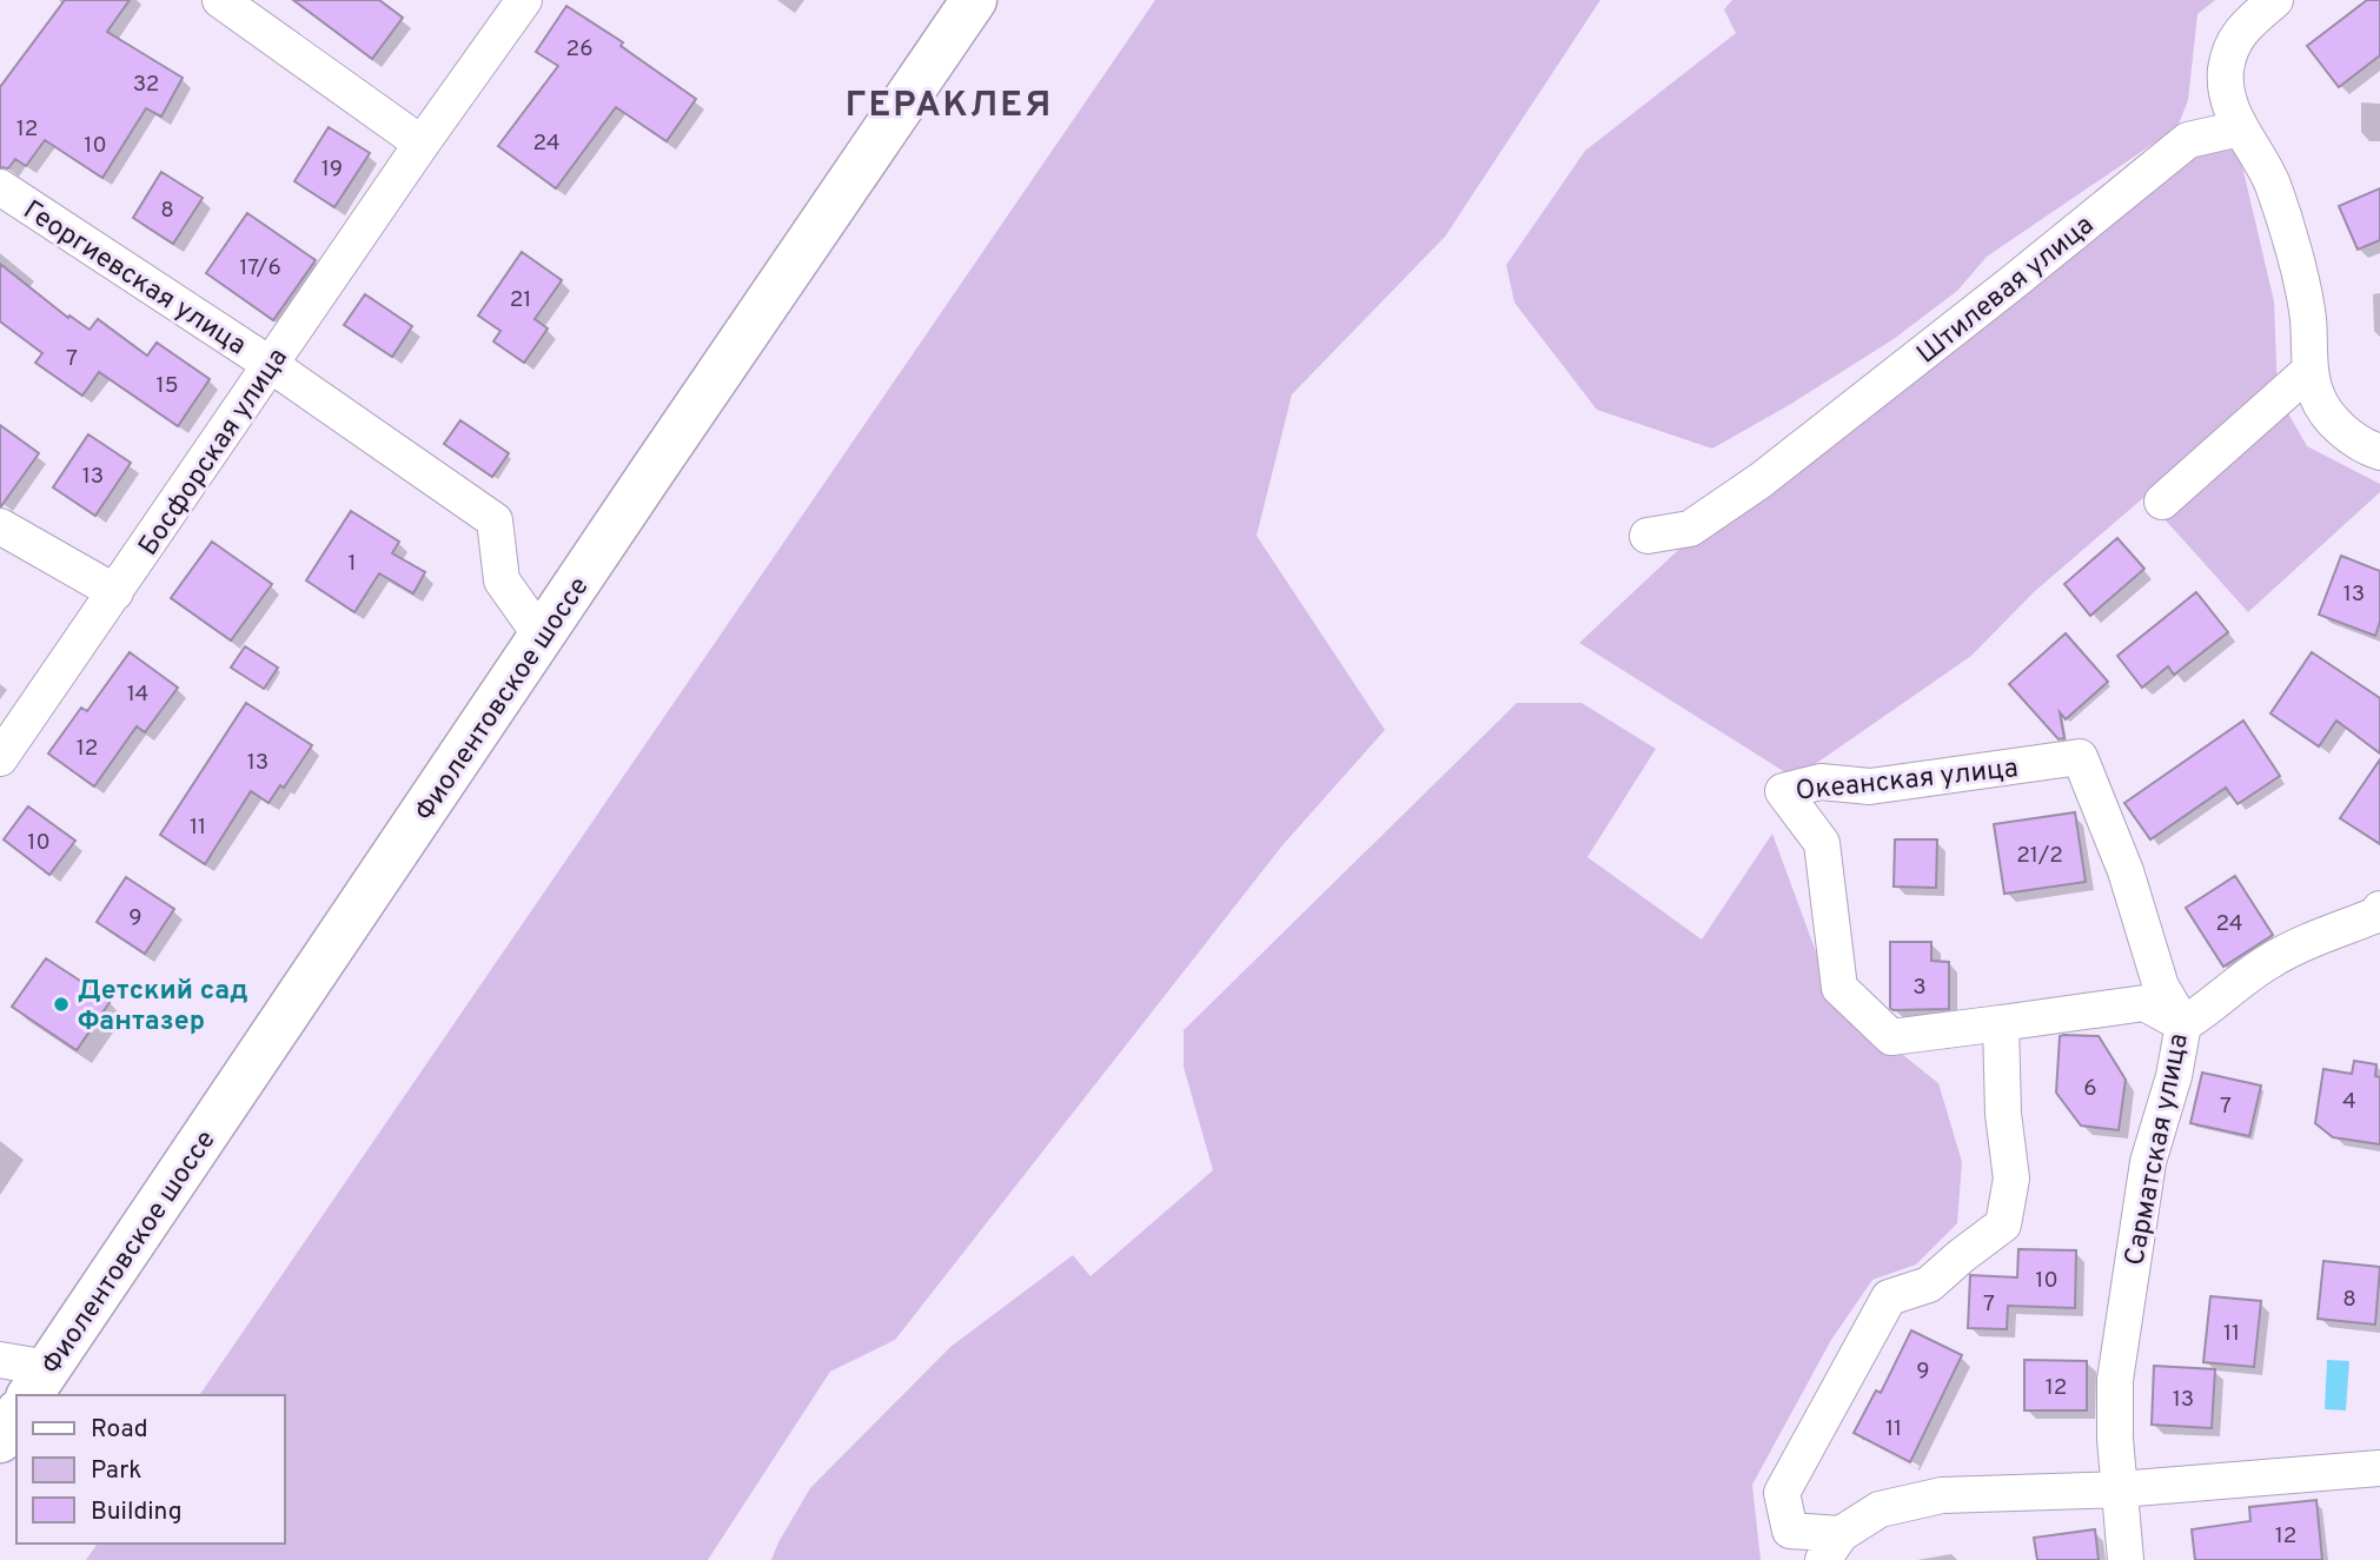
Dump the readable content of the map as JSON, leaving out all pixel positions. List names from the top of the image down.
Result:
{
  "streets": {
    "main road": ["Фиолентовское шоссе"],
    "street": [
      "Георгиевская улица",
      "Штилевая улица",
      "Босфорская улица",
      "Океанская улица",
      "Сарматская улица"
    ]
  },
  "crossings": [
    ["Георгиевская улица", "Босфорская улица"],
    ["Георгиевская улица", "Фиолентовское шоссе"],
    ["Океанская улица", "Сарматская улица"]
  ],
  "districts": ["ГЕРАКЛЕЯ"],
  "places": ["Детский сад Фантазер"],
  "house_numbers": [
    "26",
    "32",
    "12",
    "24",
    "10",
    "19",
    "8",
    "17/6",
    "21",
    "7",
    "15",
    "13",
    "1",
    "13",
    "14",
    "12",
    "13",
    "11",
    "10",
    "21/2",
    "9",
    "24",
    "3",
    "6",
    "4",
    "7",
    "10",
    "8",
    "7",
    "11",
    "9",
    "12",
    "13",
    "11",
    "12"
  ],
  "legend": ["Road", "Park", "Building"]
}
